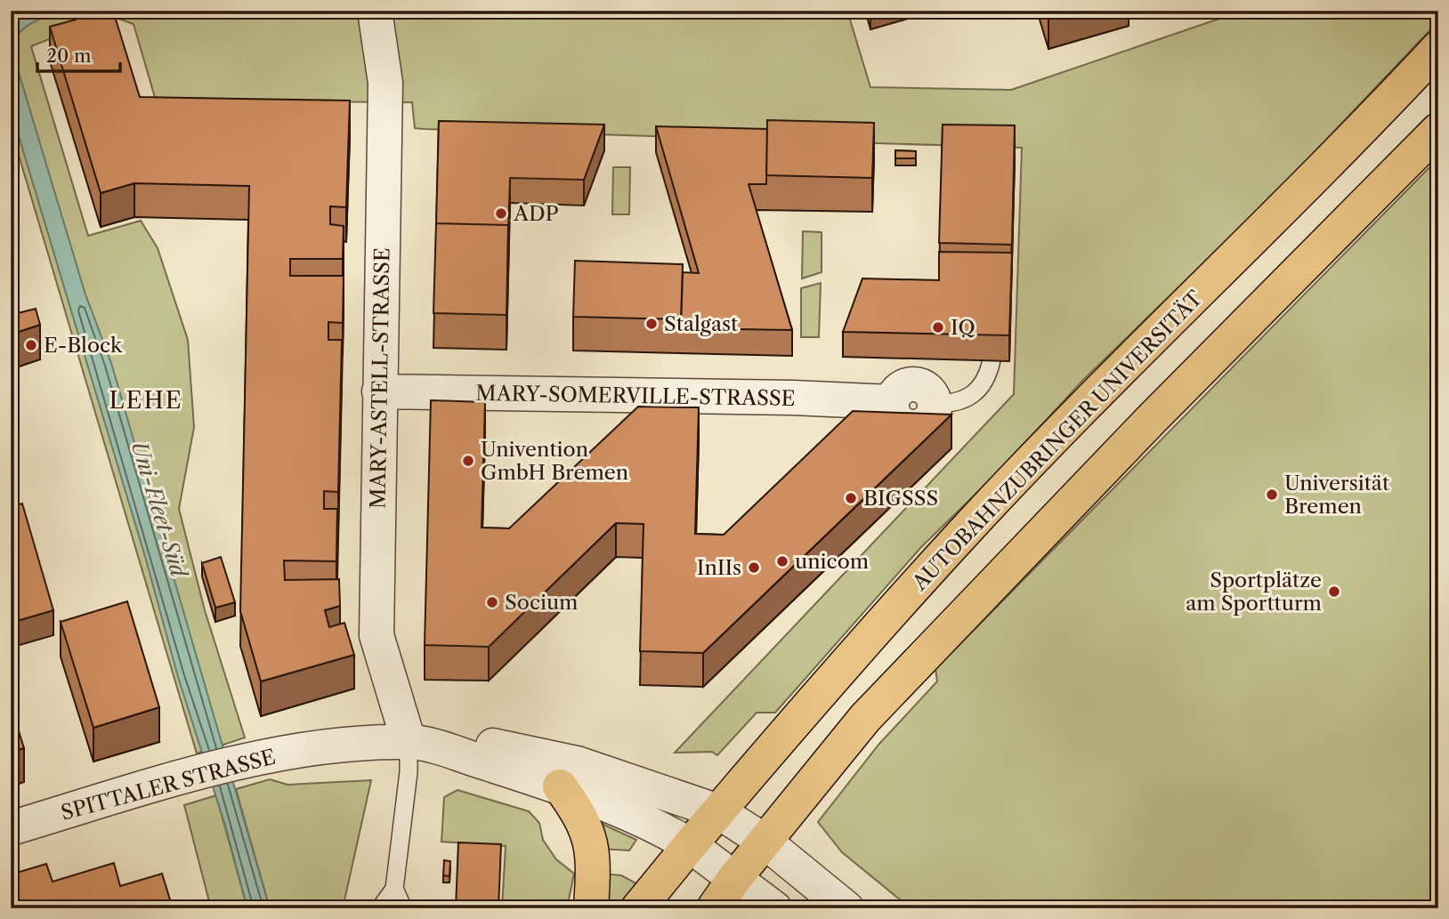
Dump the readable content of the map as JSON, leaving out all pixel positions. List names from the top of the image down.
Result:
{
  "streets": {
    "main road": ["AUTOBAHNZUBRINGER UNIVERSITÄT"],
    "street": ["MARY-ASTELL-STRASSE", "MARY-SOMERVILLE-STRASSE", "SPITTALER STRASSE"]
  },
  "crossings": [
    ["MARY-ASTELL-STRASSE", "MARY-SOMERVILLE-STRASSE"],
    ["MARY-ASTELL-STRASSE", "SPITTALER STRASSE"],
    ["AUTOBAHNZUBRINGER UNIVERSITÄT", "SPITTALER STRASSE"]
  ],
  "districts": ["LEHE"],
  "water": ["Uni-Fleet-Süd"],
  "places": [
    "ADP",
    "Stalgast",
    "IQ",
    "E-Block",
    "Univention GmbH Bremen",
    "Universität Bremen",
    "BIGSSS",
    "unicom",
    "InIIs",
    "Sportplätze am Sportturm",
    "Socium"
  ],
  "scale_bar": "20 m"
}
